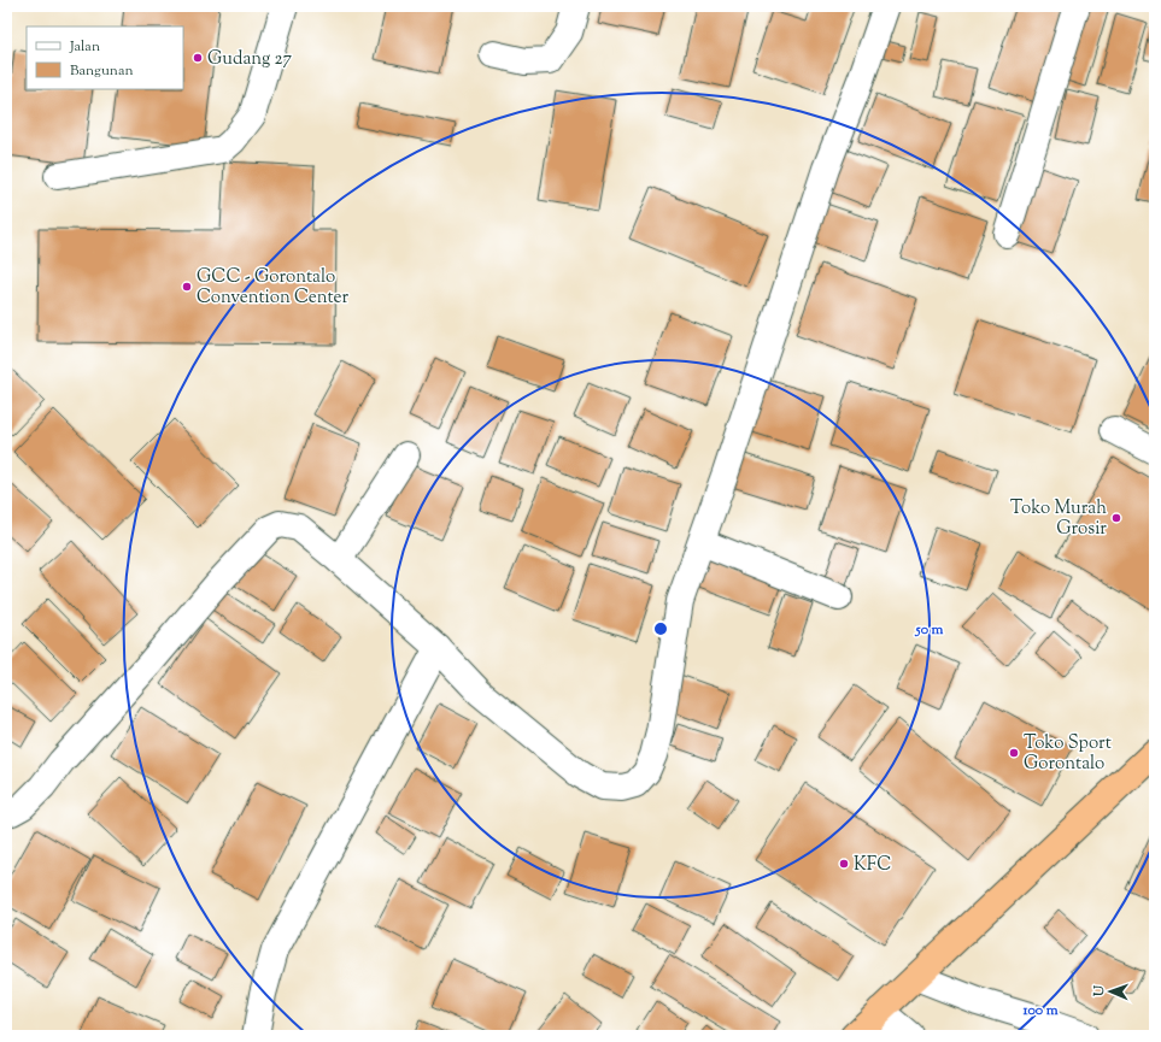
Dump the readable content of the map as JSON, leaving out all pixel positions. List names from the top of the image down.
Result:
{
  "places": [
    "Gudang 27",
    "GCC - Gorontalo Convention Center",
    "Toko Murah Grosir",
    "Toko Sport Gorontalo",
    "KFC"
  ],
  "legend": ["Jalan", "Bangunan"],
  "north": "left",
  "rings": ["50 m", "100 m"]
}
